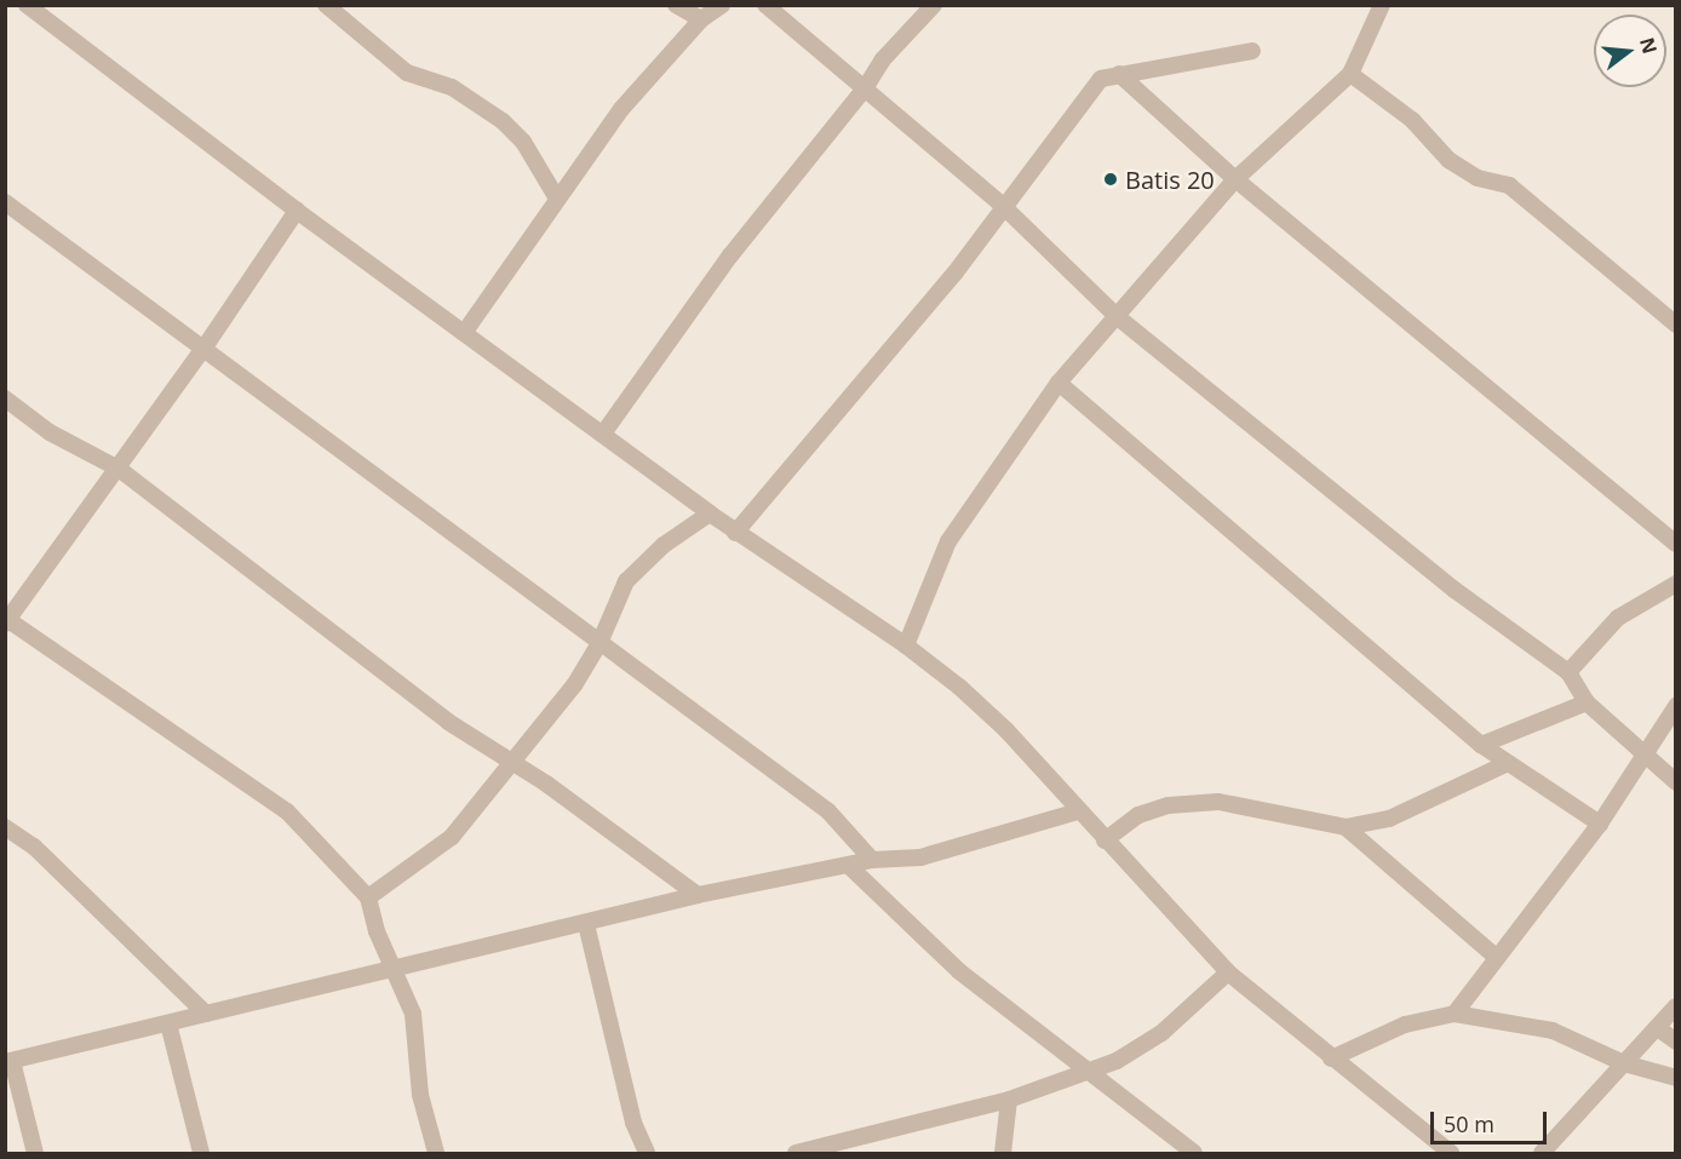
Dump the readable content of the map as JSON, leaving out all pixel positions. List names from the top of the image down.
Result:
{
  "places": ["Batis 20"],
  "scale_bar": "50 m",
  "north": "right"
}
